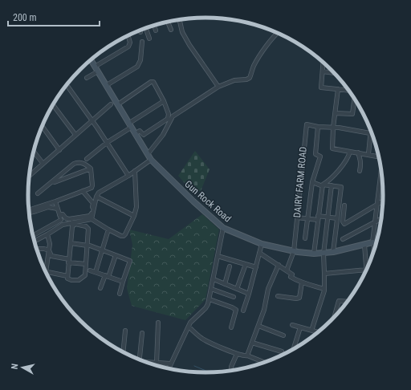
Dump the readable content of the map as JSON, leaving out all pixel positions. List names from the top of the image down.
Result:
{
  "streets": {
    "main road": ["Gun Rock Road"],
    "street": ["DAIRY FARM ROAD"]
  },
  "crossings": [
    ["DAIRY FARM ROAD", "Gun Rock Road"]
  ],
  "scale_bar": "200 m",
  "north": "left"
}
